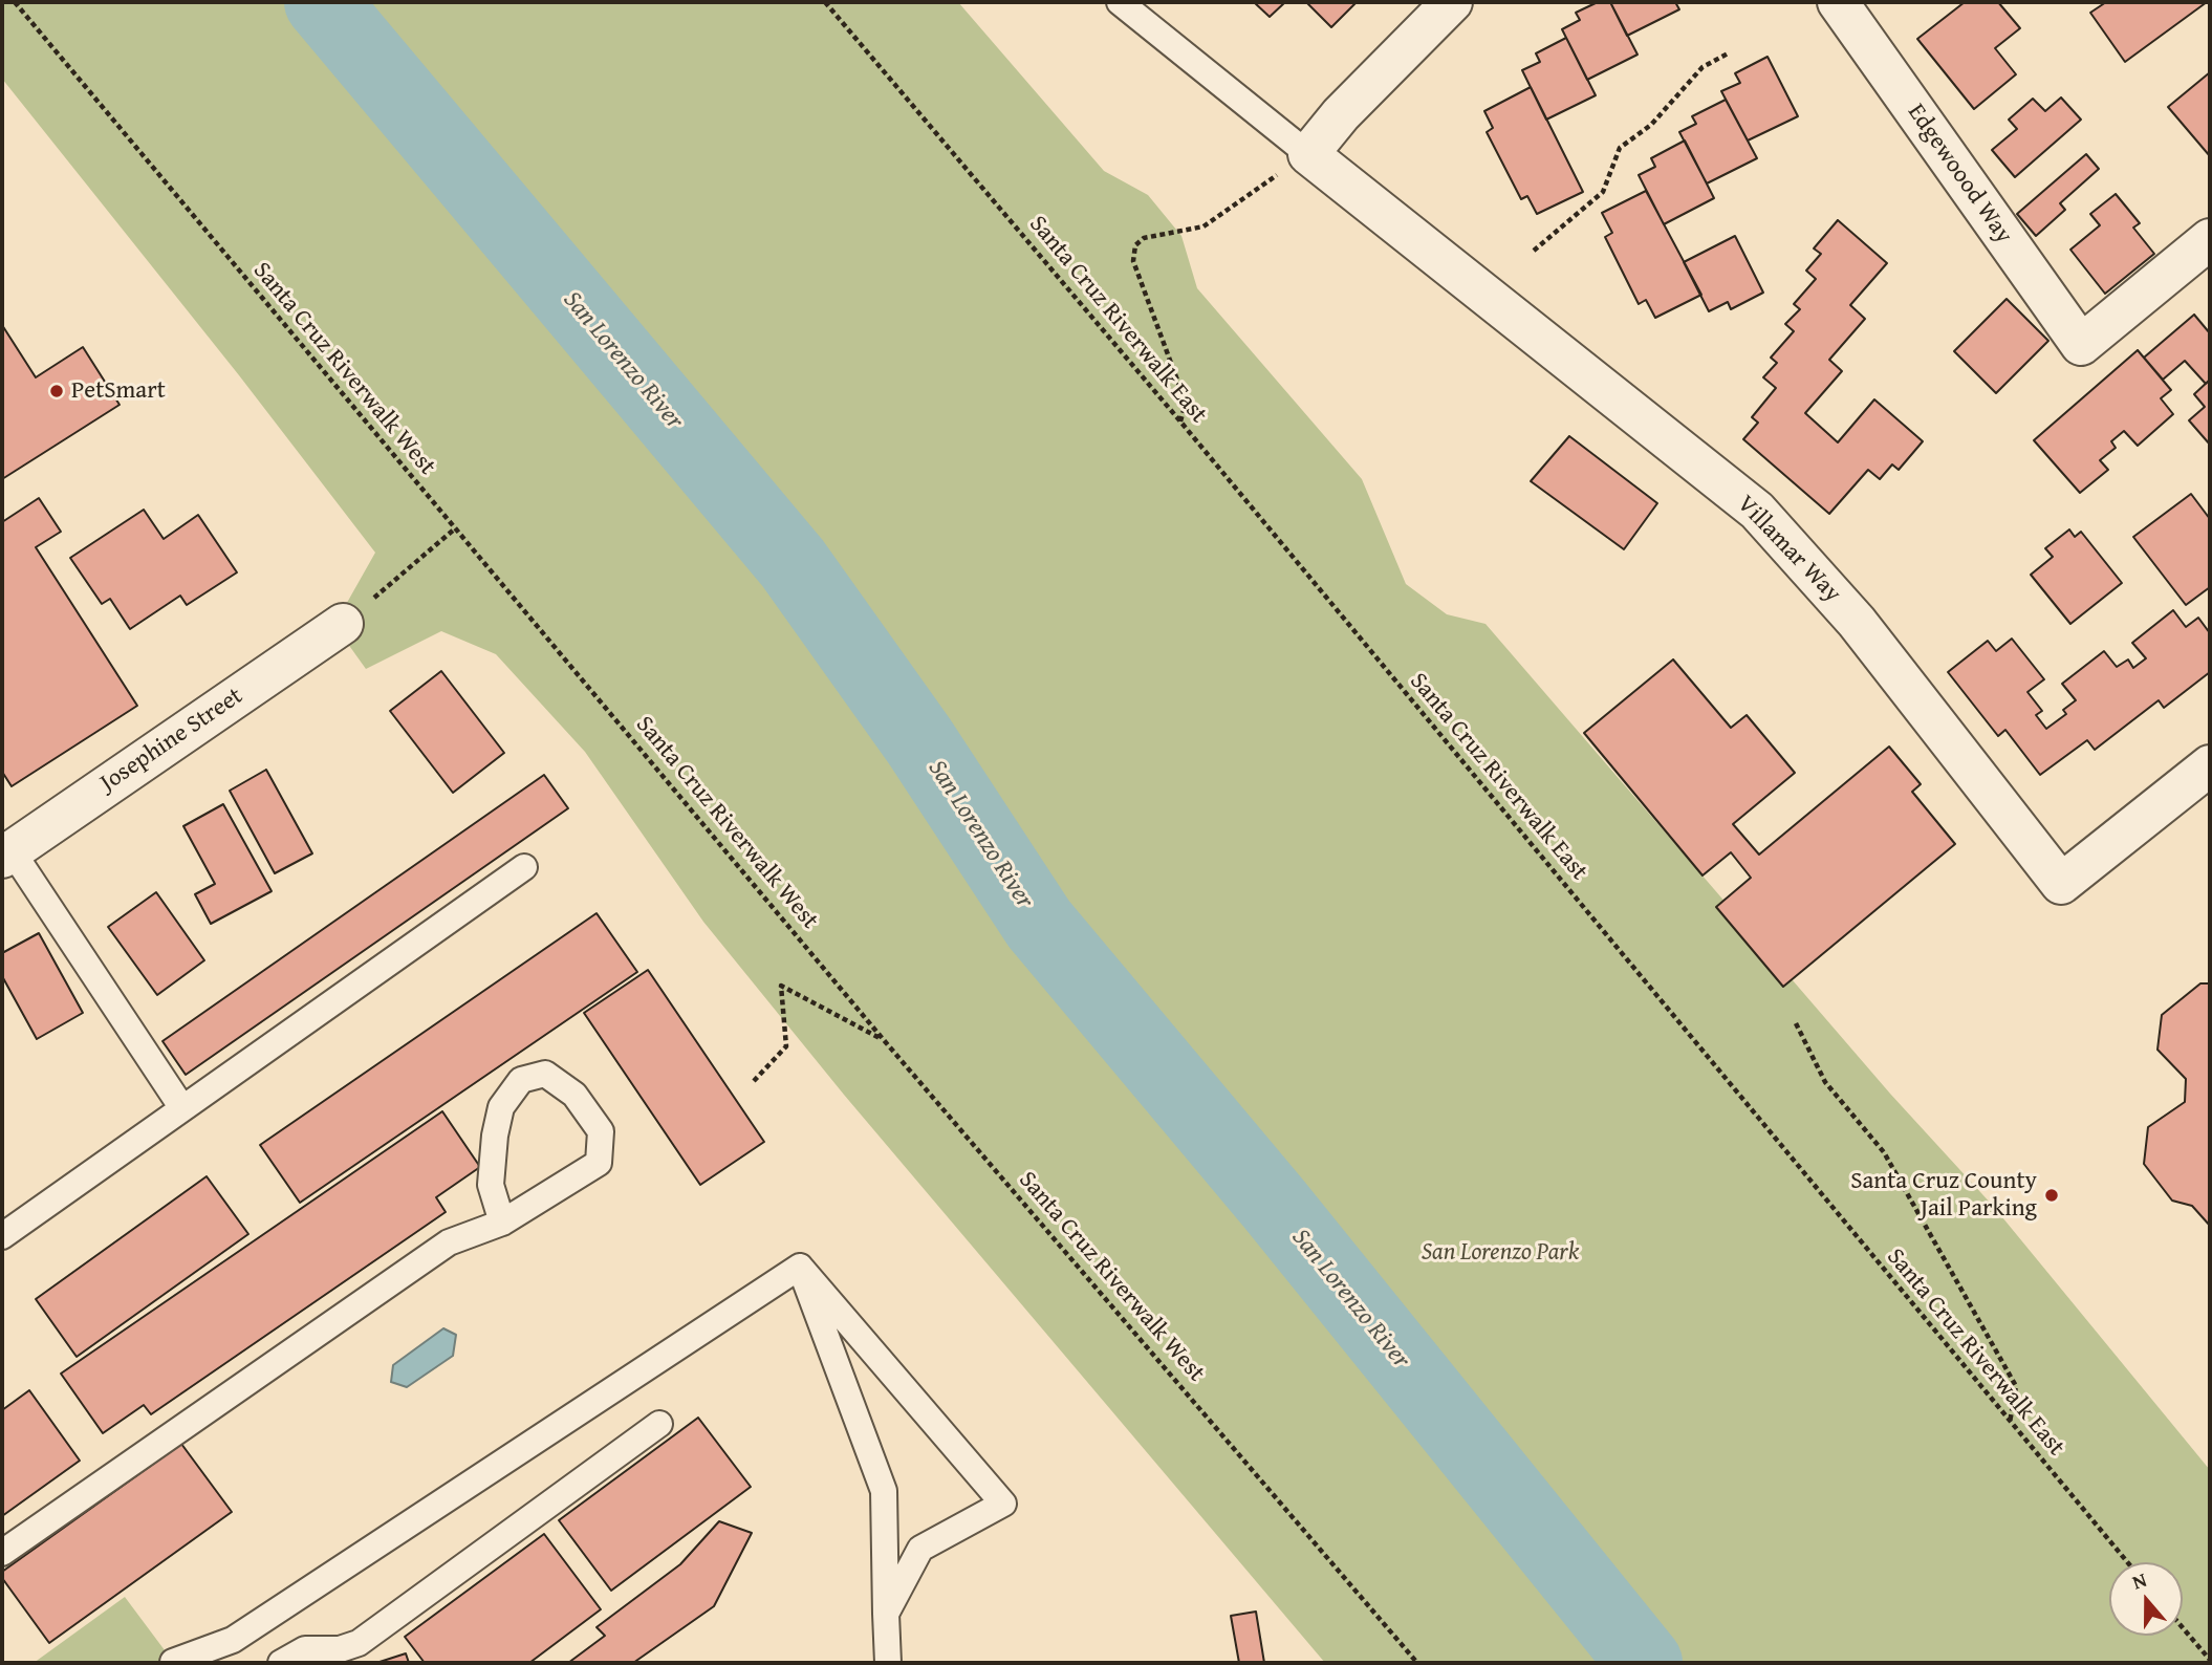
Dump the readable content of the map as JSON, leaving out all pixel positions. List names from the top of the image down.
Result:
{
  "streets": {
    "street": ["Edgewoood Way", "Villamar Way", "Josephine Street"],
    "path": ["Santa Cruz Riverwalk East", "Santa Cruz Riverwalk West"]
  },
  "water": ["San Lorenzo River"],
  "parks": ["San Lorenzo Park"],
  "places": ["PetSmart", "Santa Cruz County Jail Parking"],
  "north": "top"
}
